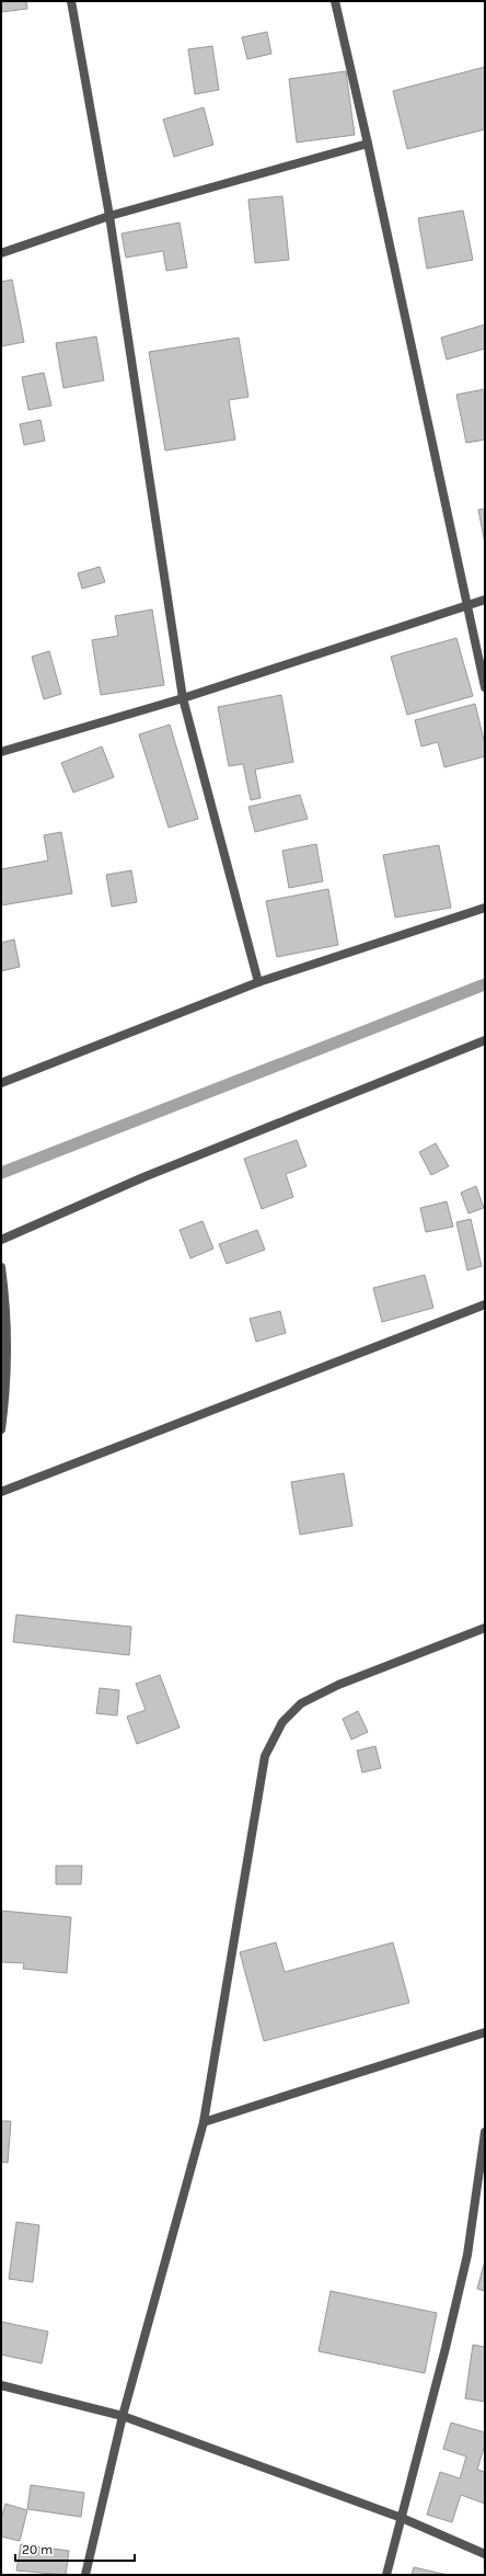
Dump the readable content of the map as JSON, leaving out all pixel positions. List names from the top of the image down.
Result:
{
  "scale_bar": "20 m"
}
